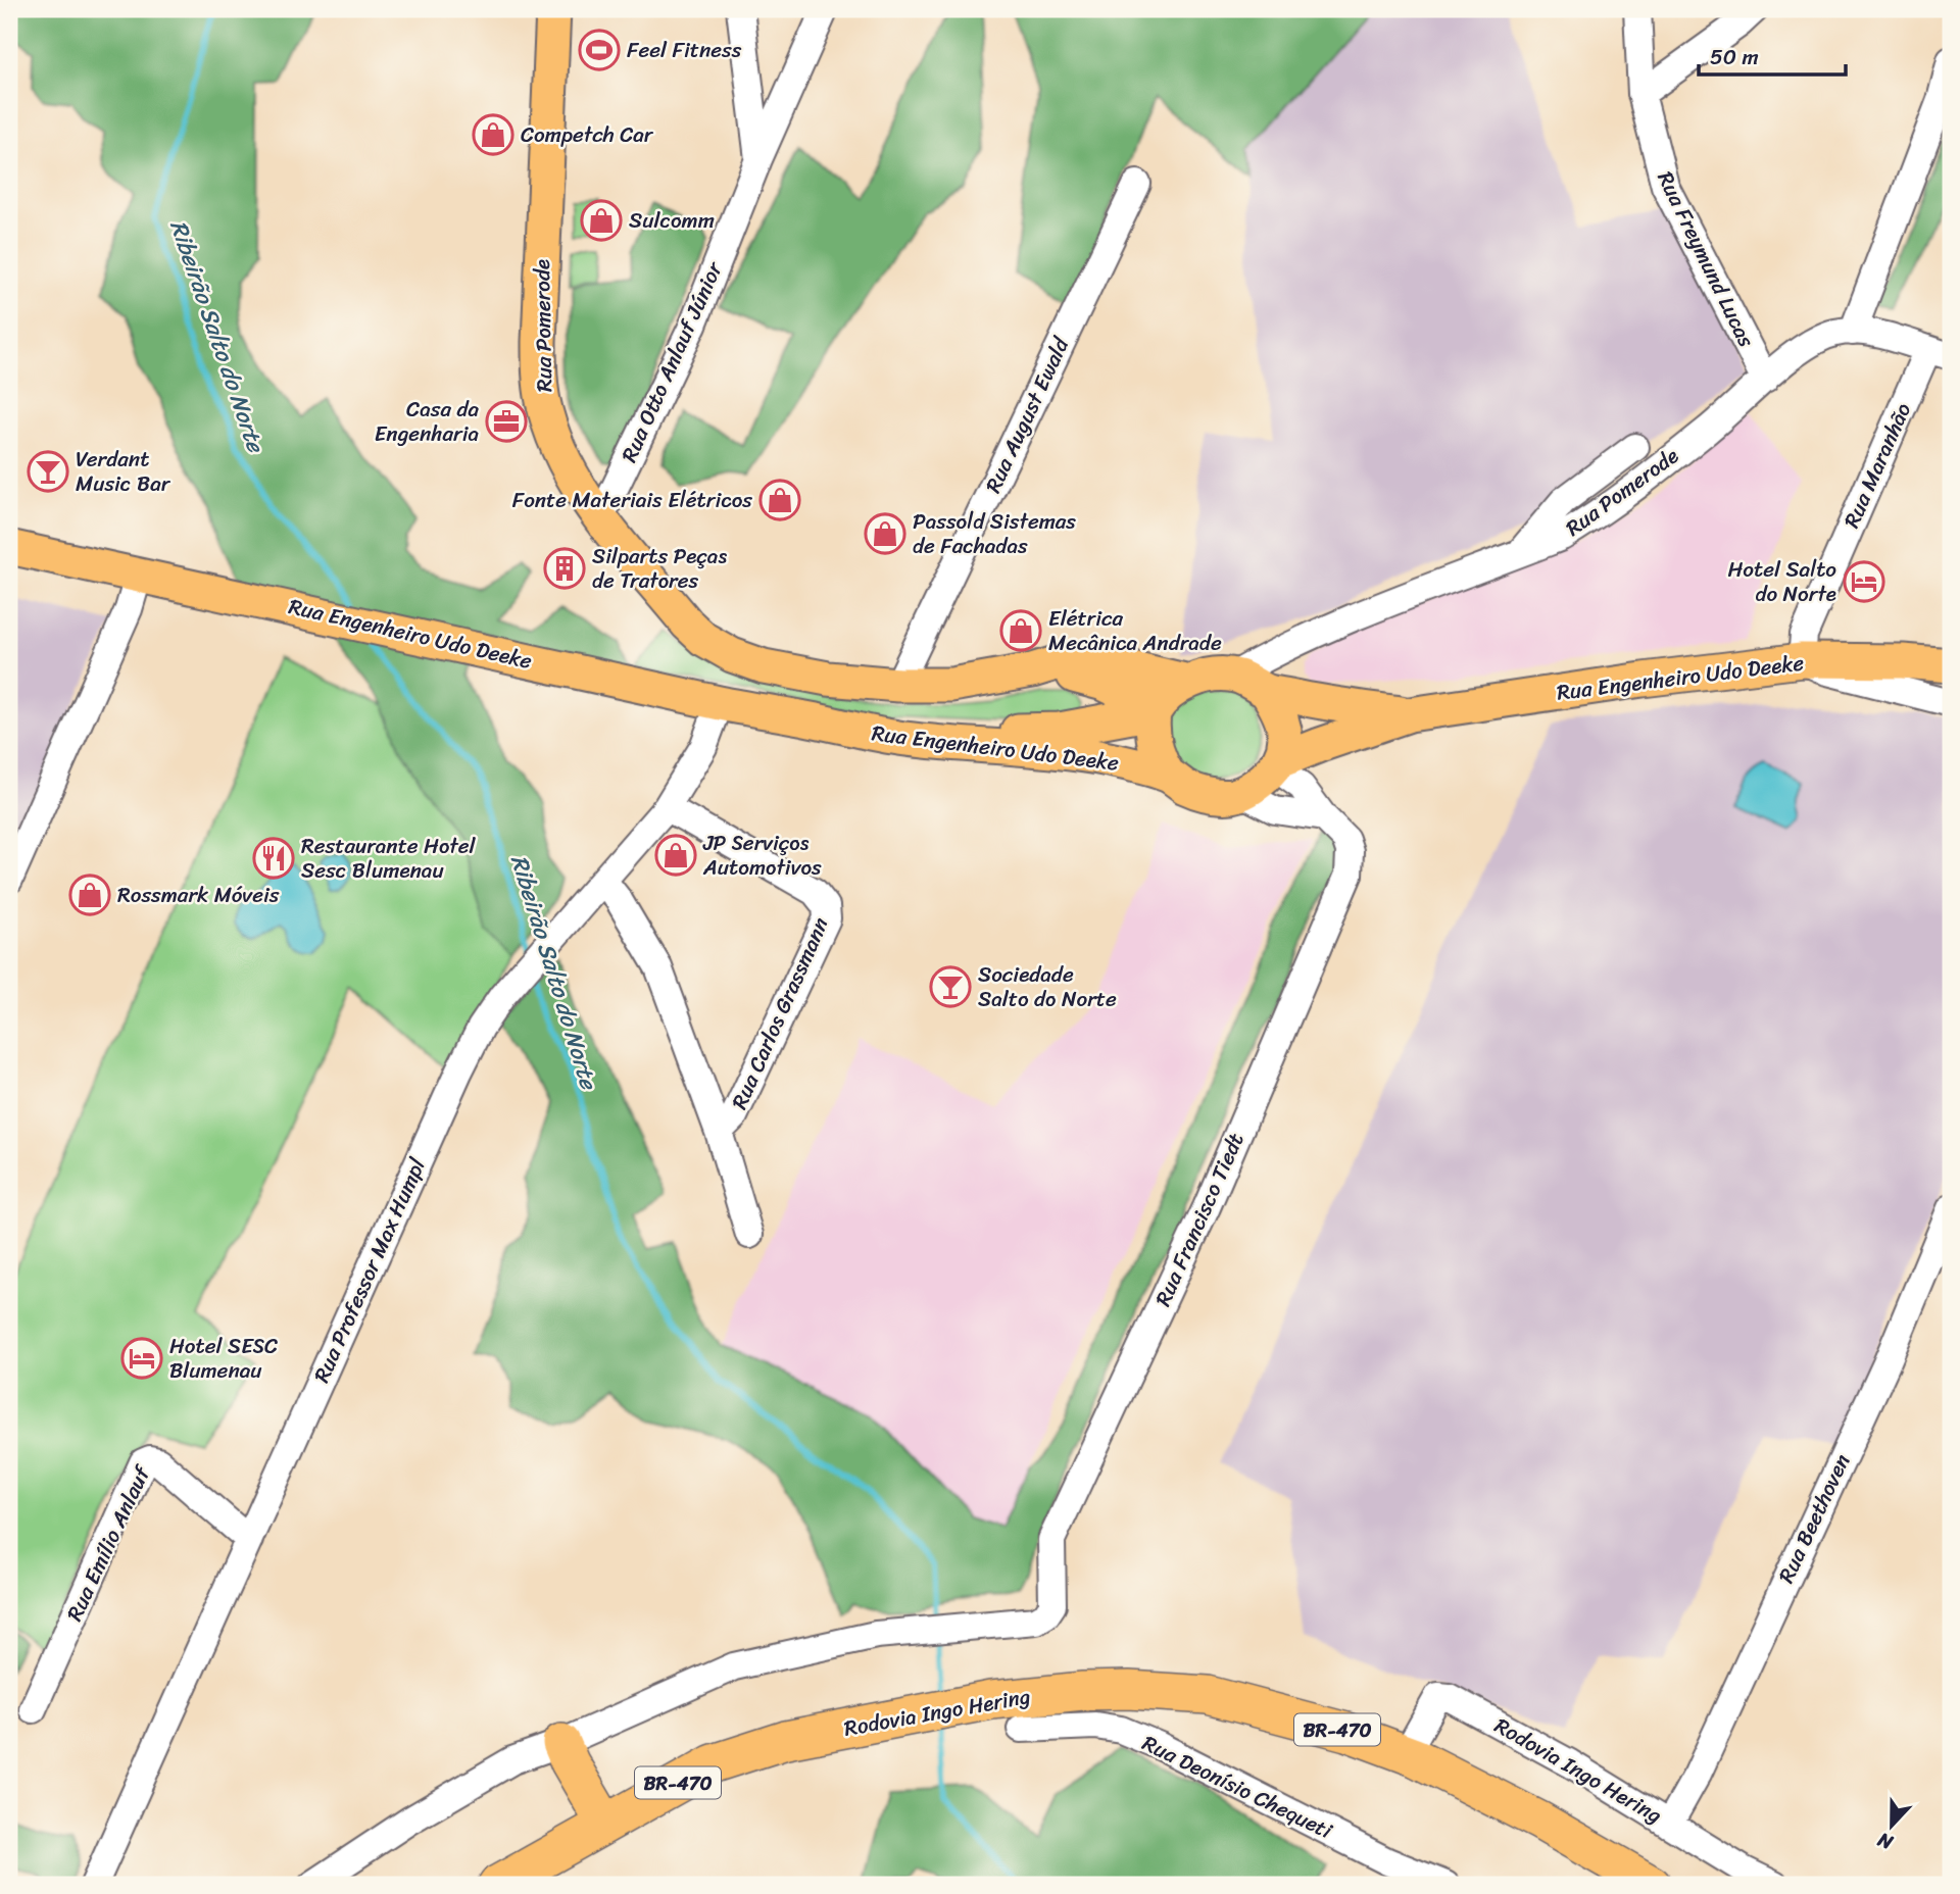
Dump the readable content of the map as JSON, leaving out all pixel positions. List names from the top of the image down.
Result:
{
  "streets": {
    "highway": ["Rodovia Ingo Hering", "BR-470"],
    "main road": ["Rua Pomerode", "Rua Engenheiro Udo Deeke"],
    "street": [
      "Rua Freymund Lucas",
      "Rua Otto Anlauf Júnior",
      "Rua August Ewald",
      "Rua Maranhão",
      "Rua Carlos Grassmann",
      "Rua Francisco Tiedt",
      "Rua Professor Max Humpl",
      "Rua Beethoven",
      "Rua Emílio Anlauf",
      "Rua Deonísio Chequeti"
    ]
  },
  "crossings": [
    ["Rua Freymund Lucas", "Rua Pomerode"],
    ["Rua Pomerode", "Rua Otto Anlauf Júnior"],
    ["Rua Pomerode", "Rua August Ewald"],
    ["Rua Pomerode", "Rua Maranhão"],
    ["Rua Pomerode", "Rua Engenheiro Udo Deeke"],
    ["Rua Pomerode", "Rua Francisco Tiedt"],
    ["Rua Maranhão", "Rua Engenheiro Udo Deeke"],
    ["Rua Engenheiro Udo Deeke", "Rua Francisco Tiedt"],
    ["Rua Engenheiro Udo Deeke", "Rua Professor Max Humpl"],
    ["Rua Carlos Grassmann", "Rua Professor Max Humpl"],
    ["Rua Professor Max Humpl", "Rua Emílio Anlauf"],
    ["Rua Beethoven", "Rodovia Ingo Hering"]
  ],
  "water": ["Ribeirão Salto do Norte"],
  "places": {
    "sports": ["Feel Fitness"],
    "shop": [
      "Competch Car",
      "Sulcomm",
      "Fonte Materiais Elétricos",
      "Passold Sistemas de Fachadas",
      "Elétrica Mecânica Andrade",
      "JP Serviços Automotivos",
      "Rossmark Móveis"
    ],
    "office": ["Casa da Engenharia"],
    "bar": ["Verdant Music Bar", "Sociedade Salto do Norte"],
    "building": ["Silparts Peças de Tratores"],
    "hotel": ["Hotel Salto do Norte", "Hotel SESC Blumenau"],
    "restaurant": ["Restaurante Hotel Sesc Blumenau"]
  },
  "scale_bar": "50 m",
  "north": "bottom"
}
